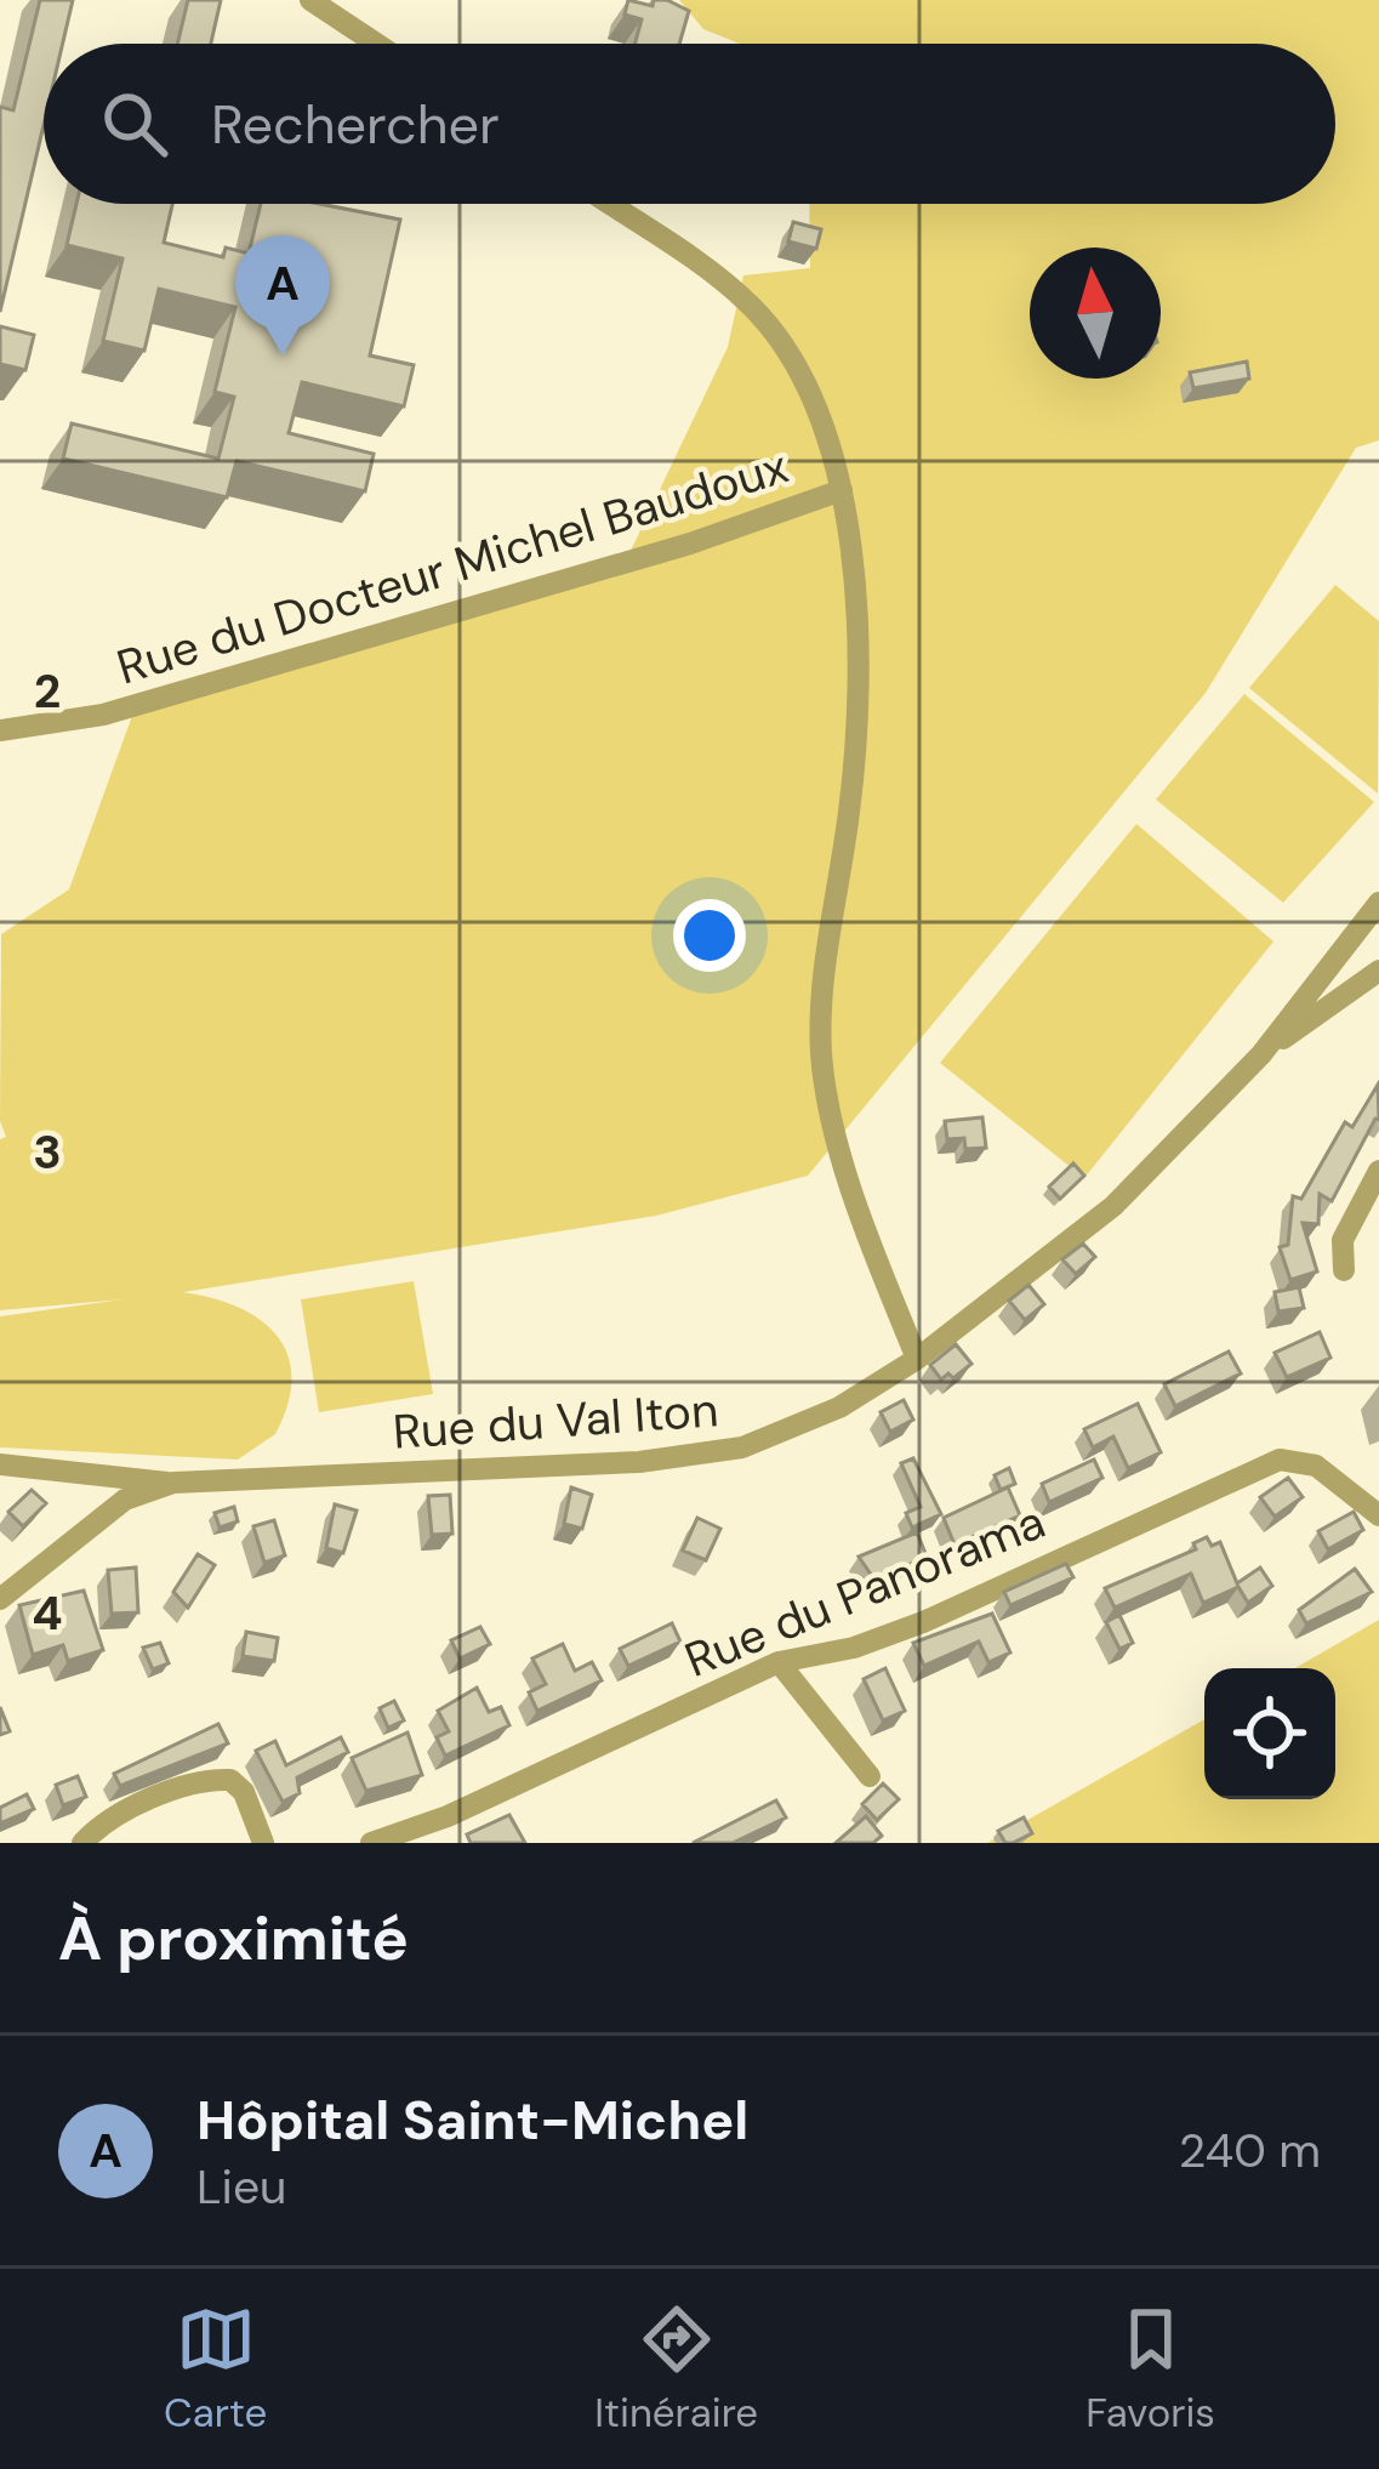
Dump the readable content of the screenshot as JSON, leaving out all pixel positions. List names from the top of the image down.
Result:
{
  "streets": {
    "street": ["Rue du Docteur Michel Baudoux", "Rue du Val Iton", "Rue du Panorama"]
  },
  "crossings": [
    ["Rue du Docteur Michel Baudoux", "Rue du Val Iton"]
  ],
  "north": "top",
  "page": {
    "search": "Rechercher",
    "pins": "A",
    "heading": "À proximité",
    "list": [
      {
        "mark": "A",
        "name": "Hôpital Saint-Michel",
        "note": "Lieu",
        "value": "240 m"
      }
    ],
    "nav": ["Carte", "Itinéraire", "Favoris"]
  },
  "grid": {
    "rows": ["2", "3", "4"]
  }
}
